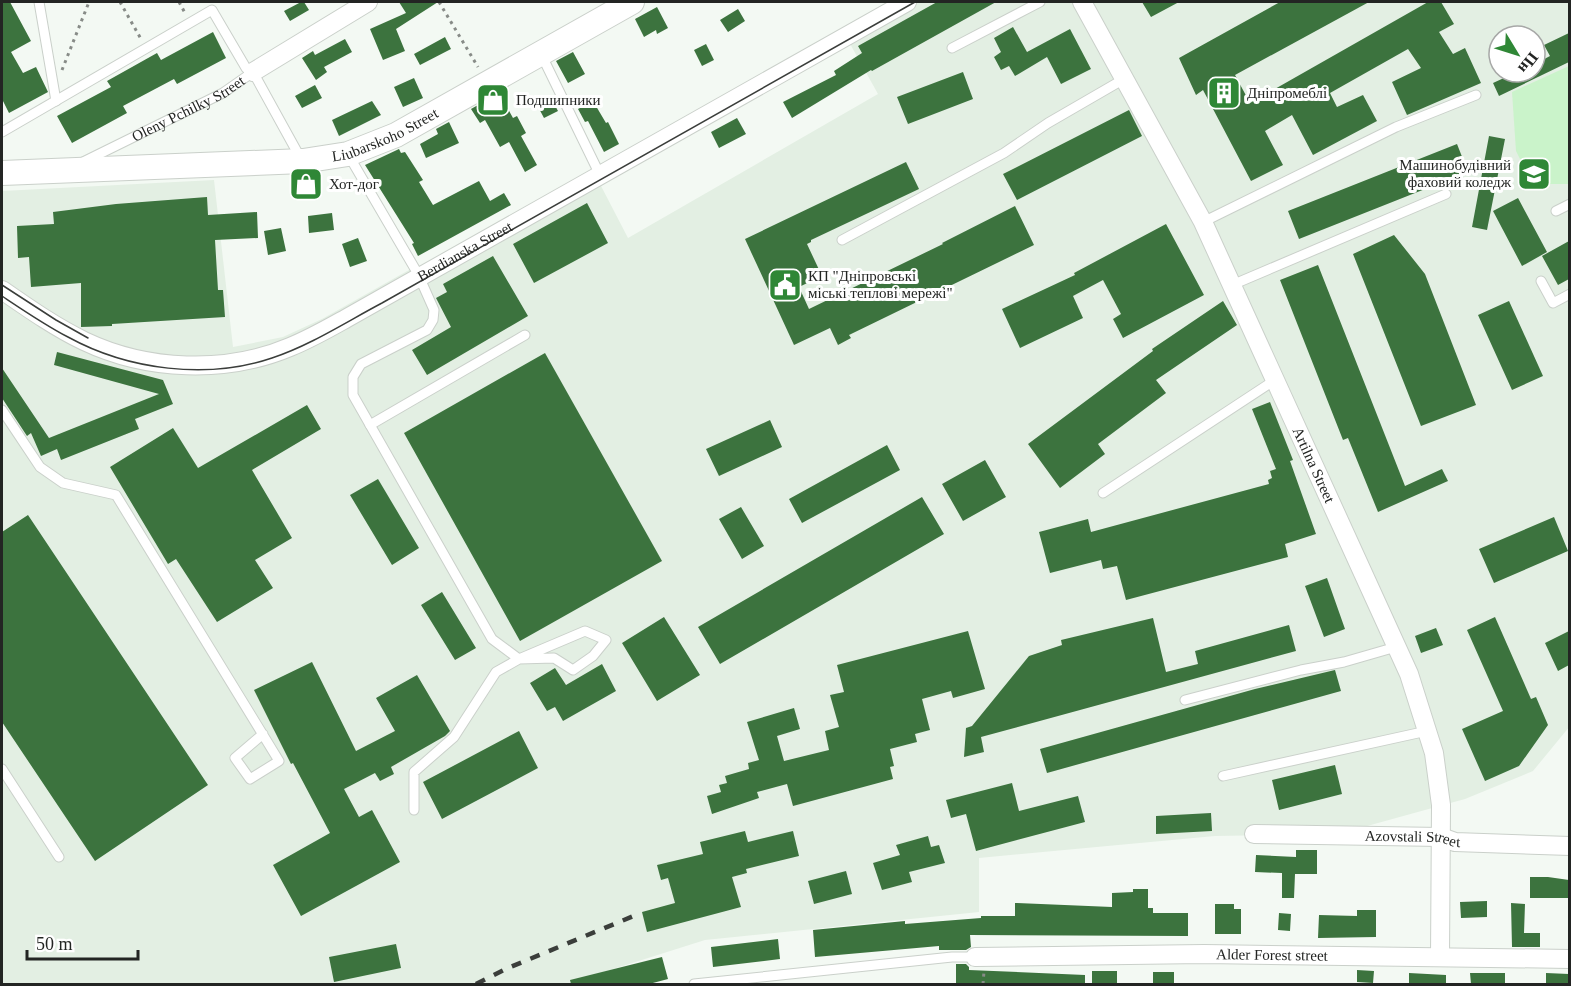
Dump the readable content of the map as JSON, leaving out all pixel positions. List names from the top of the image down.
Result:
{
  "streets": {
    "main road": ["Liubarskoho Street"],
    "street": [
      "Oleny Pchilky Street",
      "Berdianska Street",
      "Artilna Street",
      "Azovstali Street",
      "Alder Forest street"
    ]
  },
  "crossings": [
    ["Oleny Pchilky Street", "Liubarskoho Street"],
    ["Artilna Street", "Azovstali Street"],
    ["Artilna Street", "Alder Forest street"]
  ],
  "places": {
    "building": ["Дніпромеблі"],
    "shop": ["Подшипники", "Хот-дог"],
    "school or university": ["Машинобудівний фаховий коледж"],
    "public building": ["КП \"Дніпровські міські теплові мережі\""]
  },
  "scale_bar": "50 m",
  "north": "bottom right"
}
